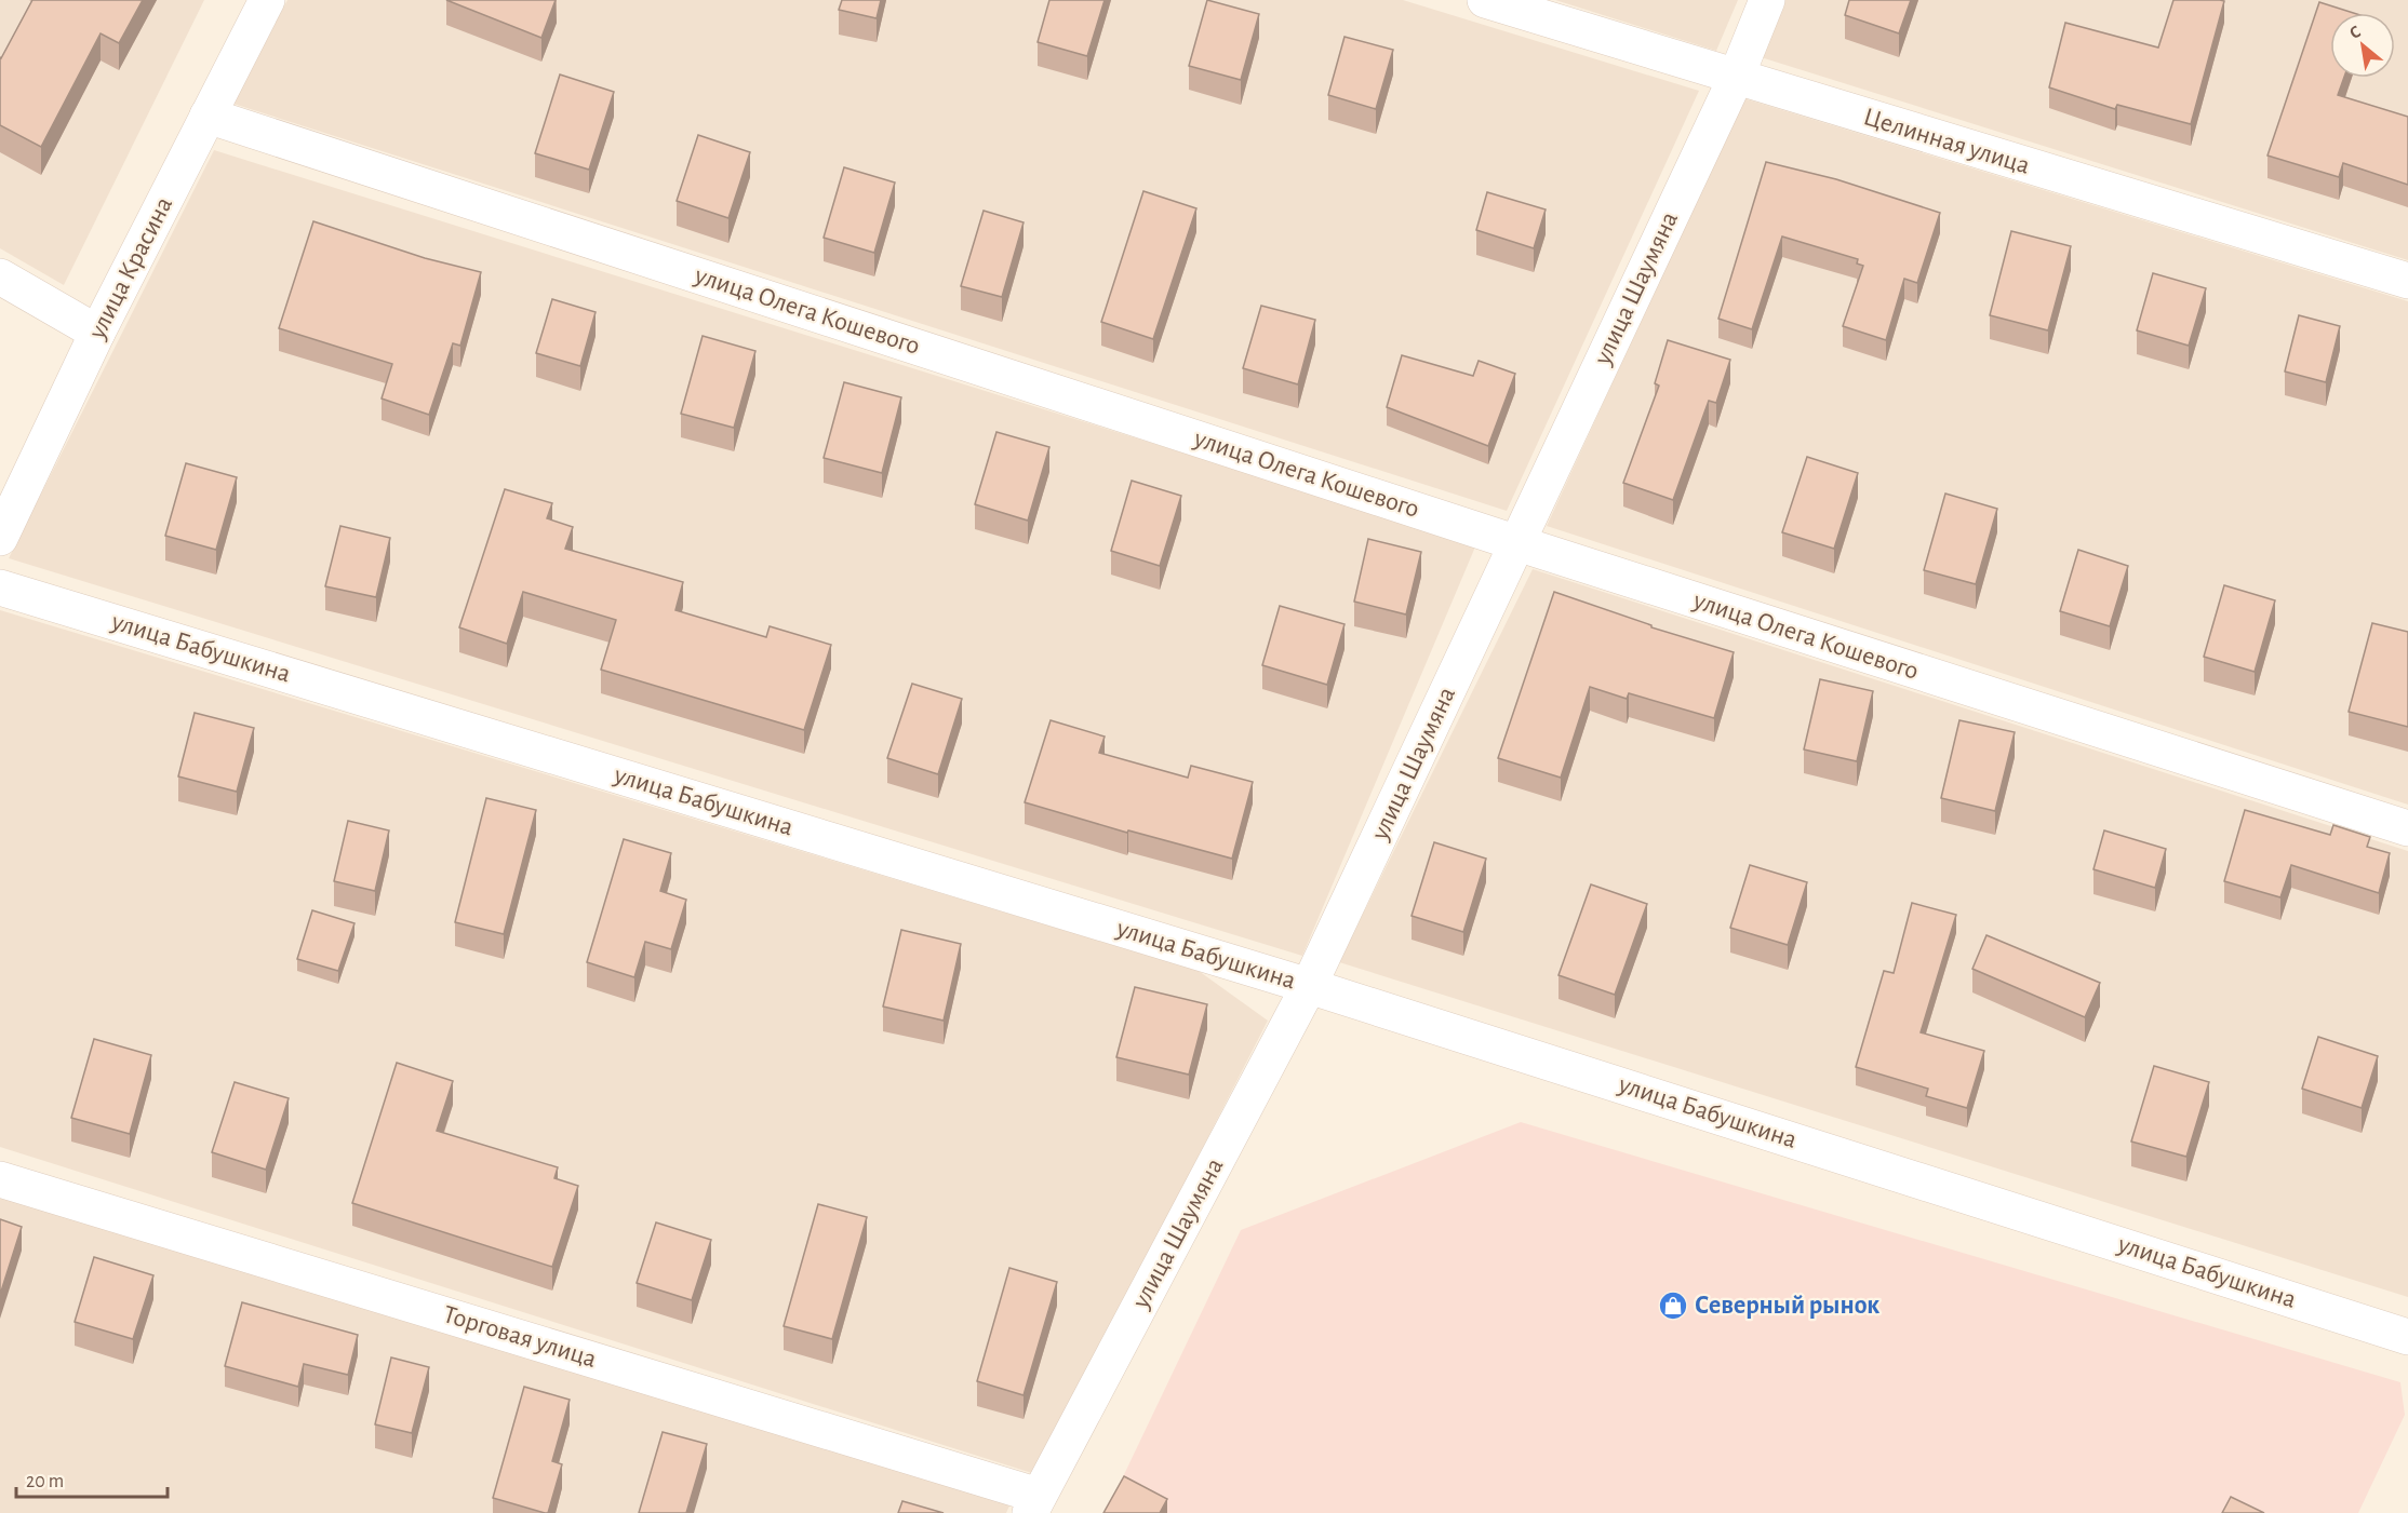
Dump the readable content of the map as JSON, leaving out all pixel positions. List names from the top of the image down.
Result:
{
  "streets": {
    "street": [
      "Целинная улица",
      "улица Красина",
      "улица Шаумяна",
      "улица Олега Кошевого",
      "улица Бабушкина",
      "Торговая улица"
    ]
  },
  "crossings": [
    ["Целинная улица", "улица Шаумяна"],
    ["улица Красина", "улица Олега Кошевого"],
    ["улица Шаумяна", "улица Олега Кошевого"],
    ["улица Шаумяна", "улица Бабушкина"],
    ["улица Шаумяна", "Торговая улица"]
  ],
  "places": {
    "shop": ["Северный рынок"]
  },
  "scale_bar": "20 m",
  "north": "top left"
}
